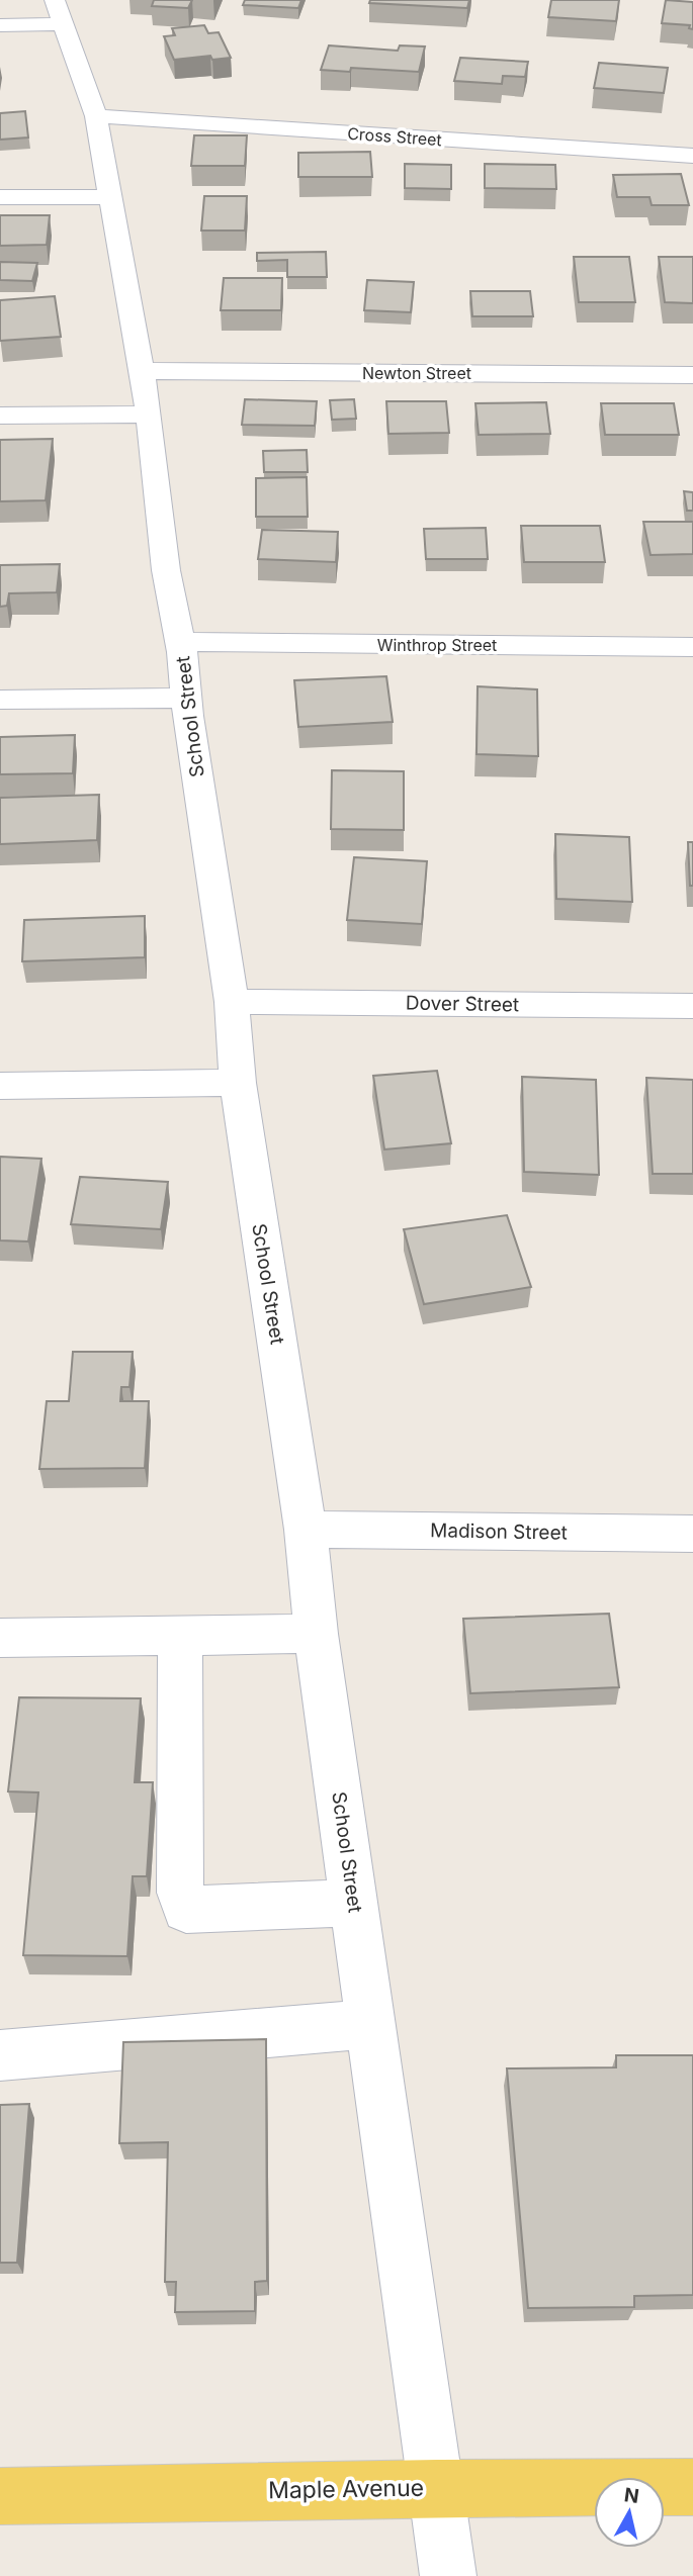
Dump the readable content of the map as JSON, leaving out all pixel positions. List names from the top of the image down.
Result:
{
  "streets": {
    "main road": ["Maple Avenue"],
    "street": [
      "Cross Street",
      "Newton Street",
      "Winthrop Street",
      "School Street",
      "Dover Street",
      "Madison Street"
    ]
  },
  "crossings": [
    ["Cross Street", "School Street"],
    ["Newton Street", "School Street"],
    ["Winthrop Street", "School Street"],
    ["School Street", "Dover Street"],
    ["School Street", "Madison Street"],
    ["School Street", "Maple Avenue"]
  ],
  "north": "top"
}
